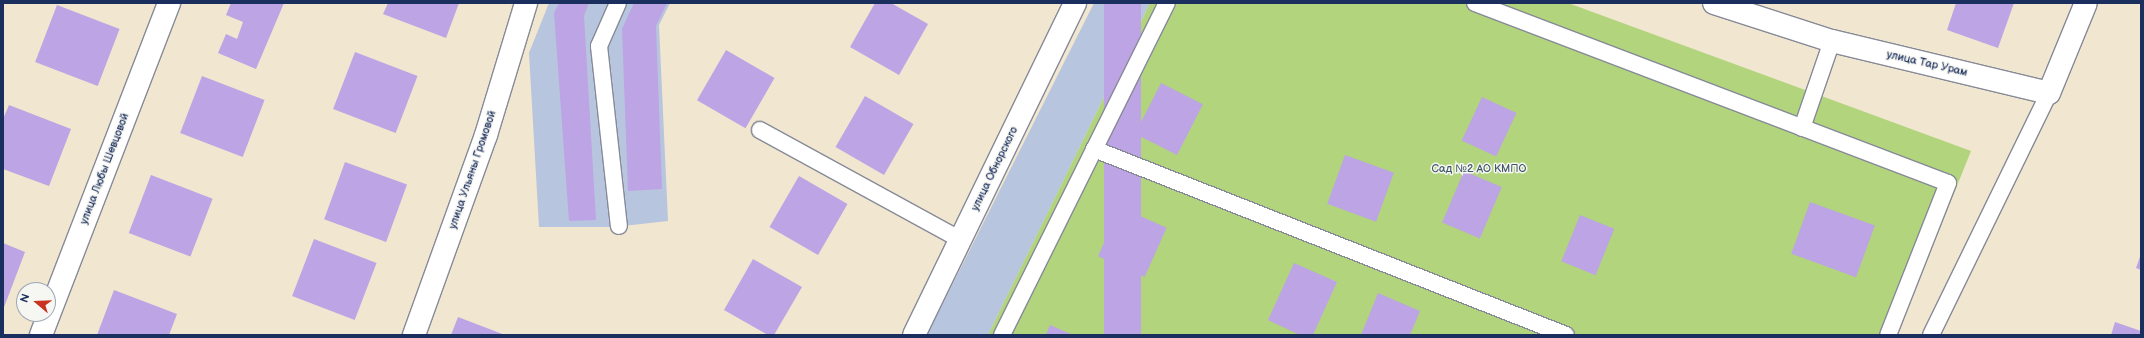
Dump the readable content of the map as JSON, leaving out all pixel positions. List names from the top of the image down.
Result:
{
  "streets": {
    "street": [
      "улица Тар Урам",
      "улица Любы Шевцовой",
      "улица Обнорского",
      "улица Ульяны Громовой"
    ]
  },
  "parks": ["Сад №2 АО КМПО"],
  "north": "left"
}
